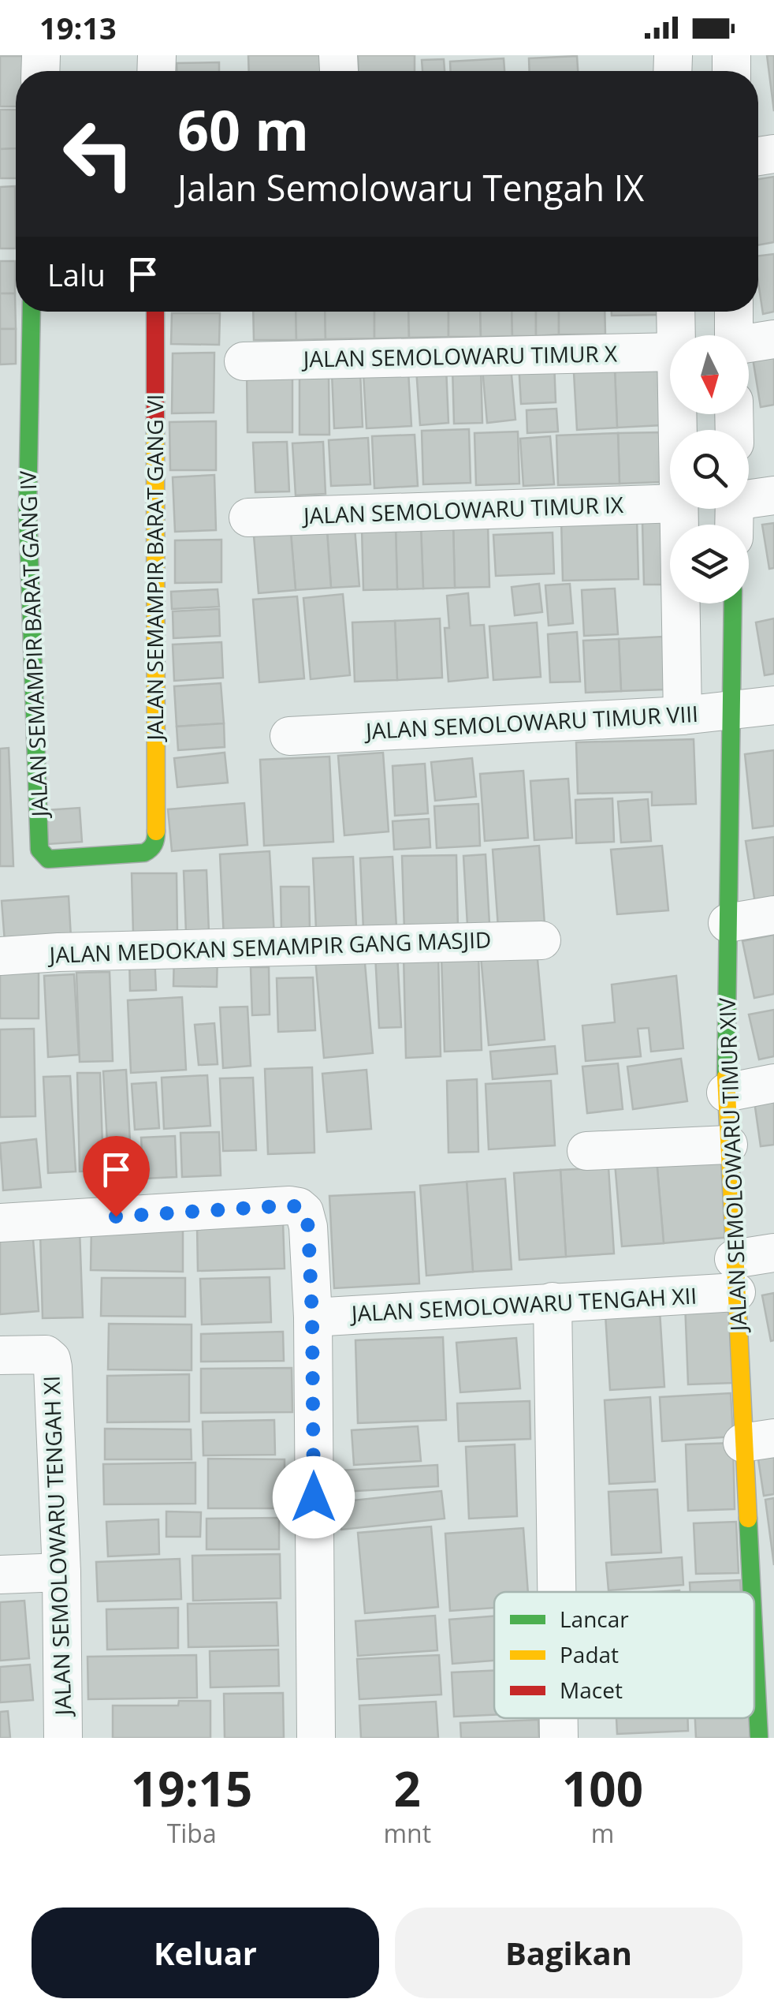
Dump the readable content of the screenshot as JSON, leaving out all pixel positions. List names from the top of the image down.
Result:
{
  "streets": {
    "street": [
      "JALAN SEMOLOWARU TIMUR X",
      "JALAN SEMOLOWARU TIMUR IX",
      "JALAN SEMAMPIR BARAT GANG VI",
      "JALAN SEMAMPIR BARAT GANG IV",
      "JALAN SEMOLOWARU TIMUR VIII",
      "JALAN MEDOKAN SEMAMPIR GANG MASJID",
      "JALAN SEMOLOWARU TIMUR XIV",
      "JALAN SEMOLOWARU TENGAH XII",
      "JALAN SEMOLOWARU TENGAH XI"
    ]
  },
  "crossings": [
    ["JALAN SEMAMPIR BARAT GANG VI", "JALAN SEMAMPIR BARAT GANG IV"],
    ["JALAN SEMOLOWARU TIMUR VIII", "JALAN SEMOLOWARU TIMUR XIV"],
    ["JALAN SEMOLOWARU TIMUR XIV", "JALAN SEMOLOWARU TENGAH XII"]
  ],
  "legend": ["Lancar", "Padat", "Macet"],
  "north": "bottom",
  "page": {
    "status": "19:13",
    "turn": ["60 m", "Jalan Semolowaru Tengah IX"],
    "then": "Lalu",
    "eta": [
      "19:15",
      "Tiba",
      "2",
      "mnt",
      "100",
      "m"
    ],
    "buttons": ["Keluar", "Bagikan"]
  }
}
